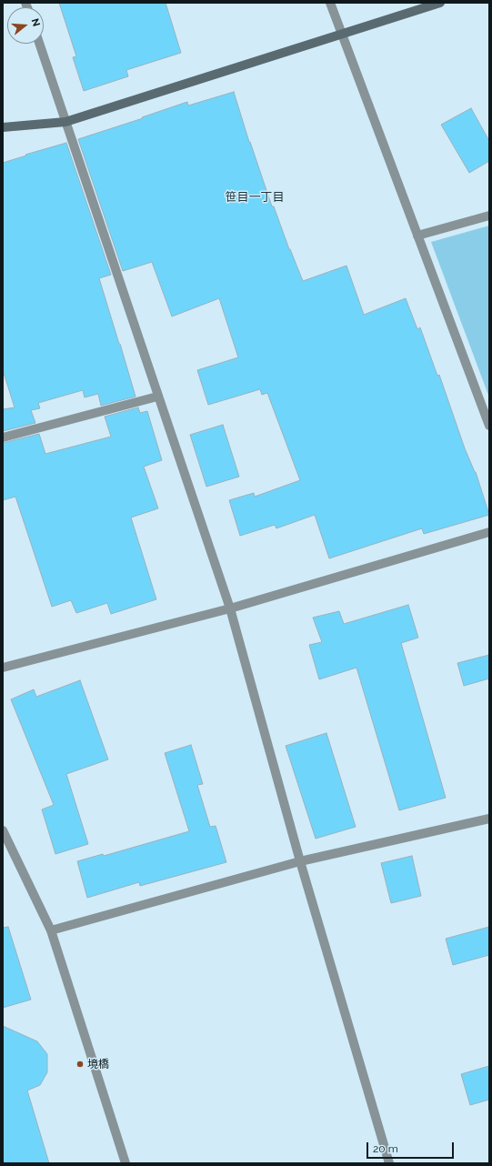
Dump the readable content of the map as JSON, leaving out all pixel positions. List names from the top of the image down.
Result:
{
  "districts": ["笹目一丁目"],
  "places": ["境橋"],
  "scale_bar": "20 m",
  "north": "right"
}
